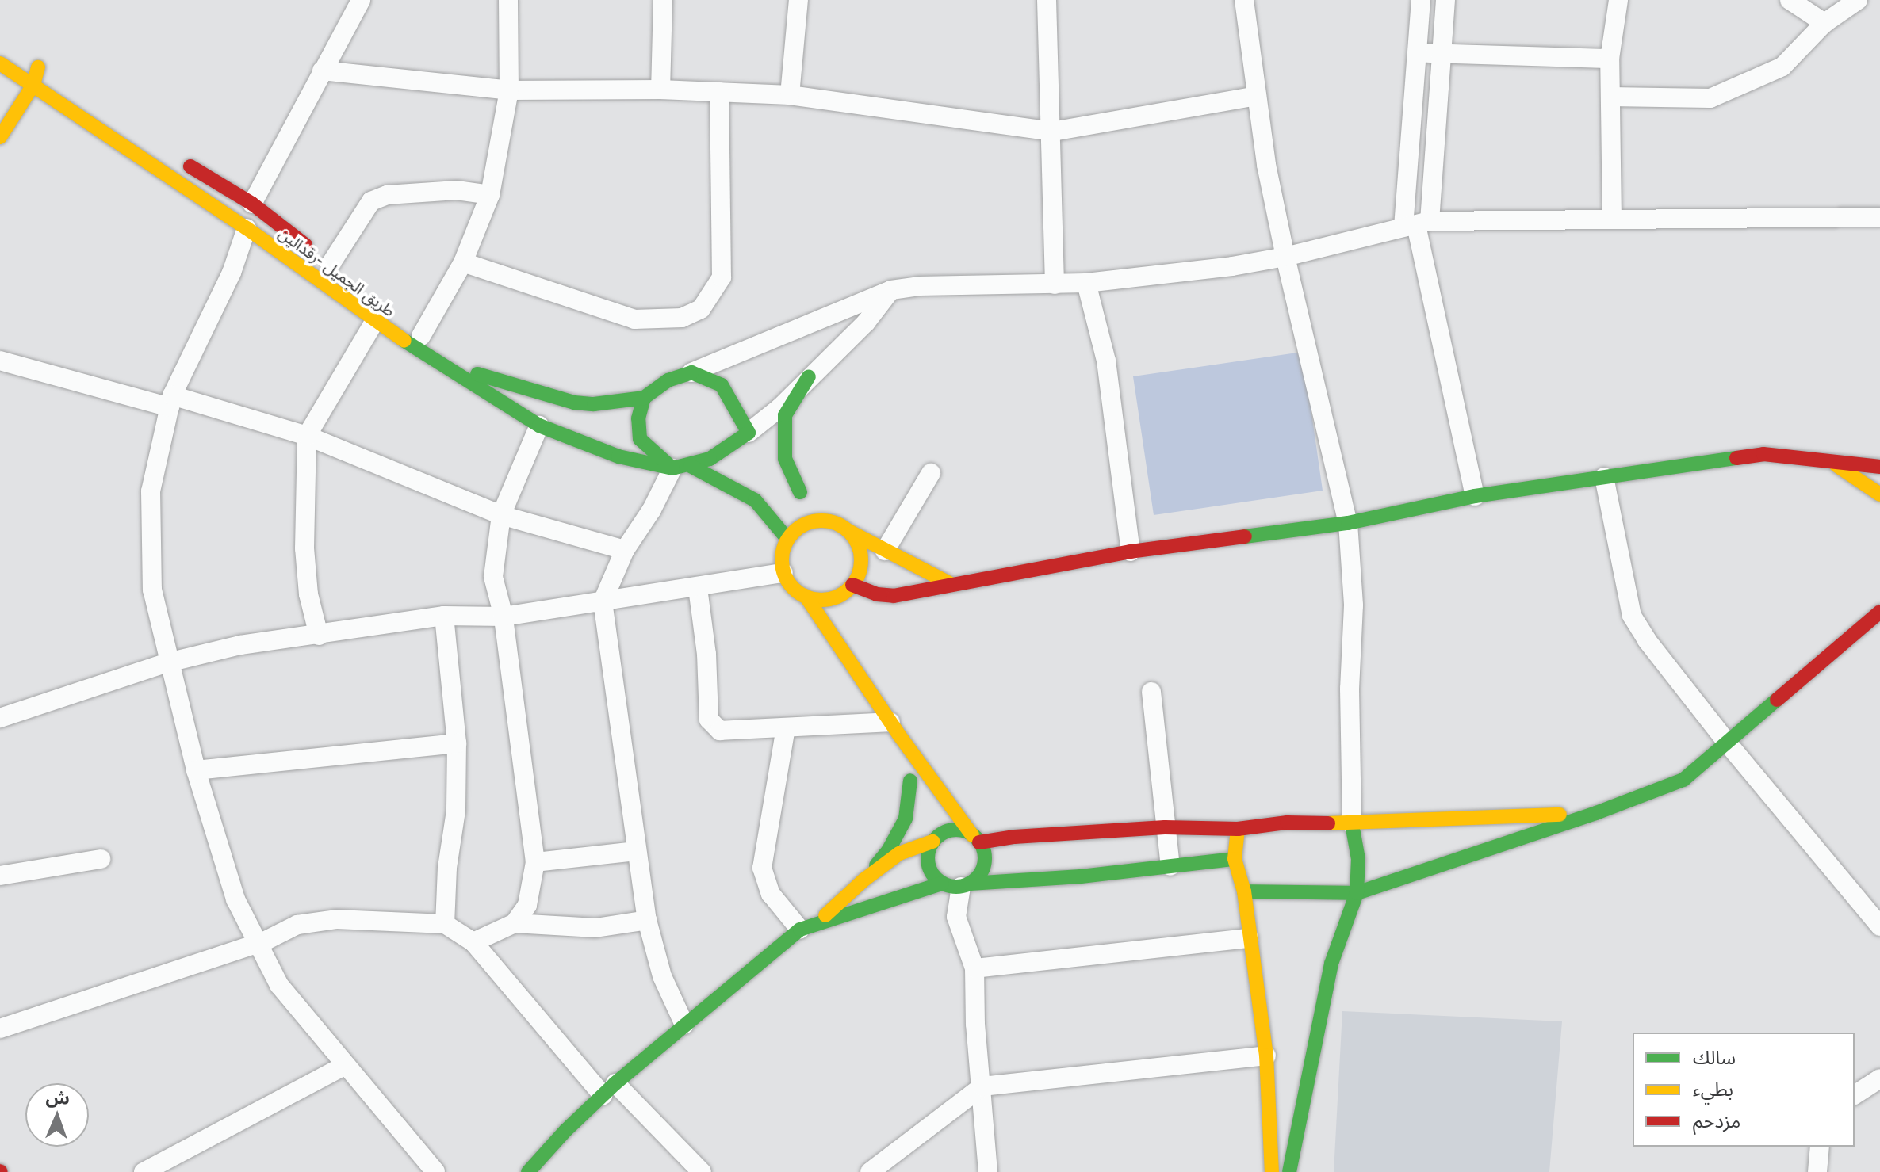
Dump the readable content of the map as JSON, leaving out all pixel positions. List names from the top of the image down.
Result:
{
  "streets": {
    "street": ["طريق الجميل -رقدالين"]
  },
  "legend": ["سالك", "بطيء", "مزدحم"],
  "north": "top"
}
